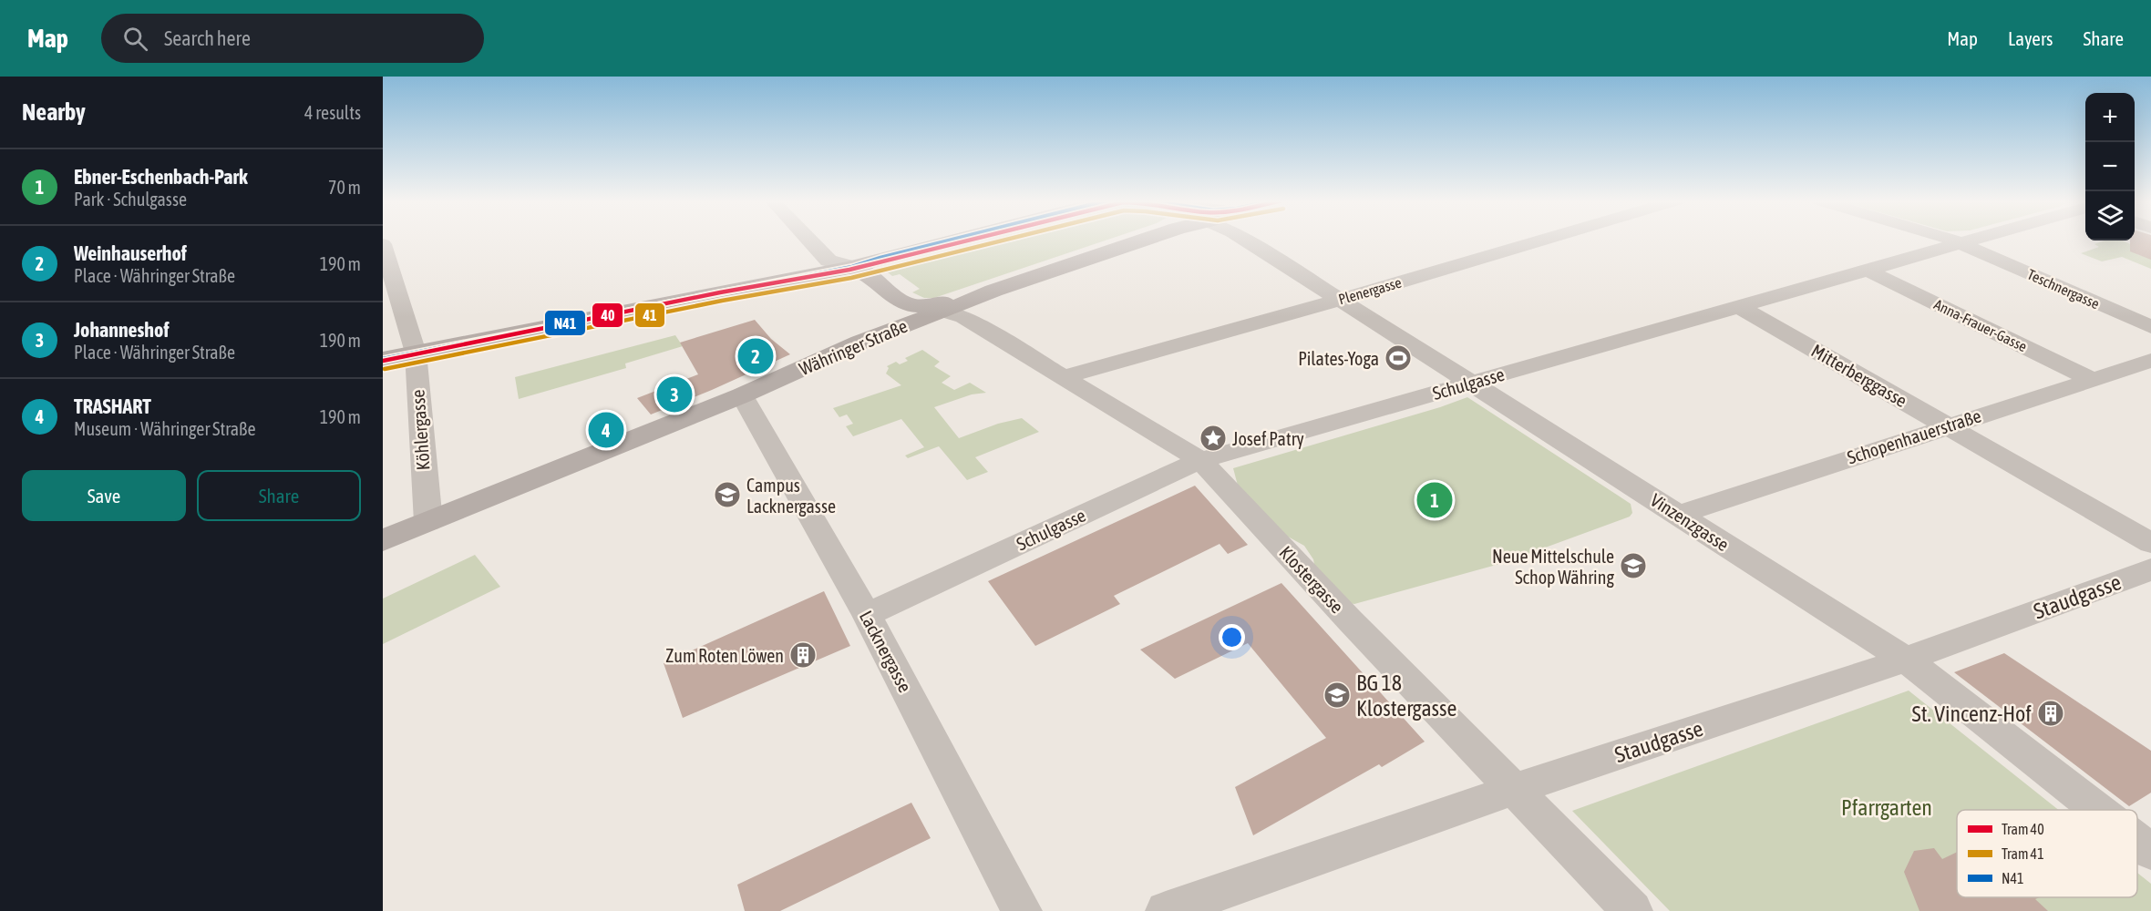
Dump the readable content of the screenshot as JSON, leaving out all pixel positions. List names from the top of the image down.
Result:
{
  "streets": {
    "main road": ["Währinger Straße"],
    "street": [
      "Teschnergasse",
      "Plenergasse",
      "Anna-Frauer-Gasse",
      "Mitterberggasse",
      "Schulgasse",
      "Köhlergasse",
      "Schopenhauerstraße",
      "Vinzenzgasse",
      "Klostergasse",
      "Staudgasse",
      "Lacknergasse"
    ]
  },
  "crossings": [
    ["Teschnergasse", "Schulgasse"],
    ["Plenergasse", "Vinzenzgasse"],
    ["Plenergasse", "Klostergasse"],
    ["Anna-Frauer-Gasse", "Schulgasse"],
    ["Anna-Frauer-Gasse", "Schopenhauerstraße"],
    ["Währinger Straße", "Köhlergasse"],
    ["Währinger Straße", "Klostergasse"],
    ["Währinger Straße", "Lacknergasse"],
    ["Mitterberggasse", "Schulgasse"],
    ["Mitterberggasse", "Schopenhauerstraße"],
    ["Schulgasse", "Vinzenzgasse"],
    ["Schulgasse", "Klostergasse"],
    ["Schulgasse", "Lacknergasse"],
    ["Schopenhauerstraße", "Vinzenzgasse"],
    ["Vinzenzgasse", "Staudgasse"],
    ["Klostergasse", "Staudgasse"]
  ],
  "parks": ["Pfarrgarten"],
  "places": {
    "sports": ["Pilates-Yoga"],
    "place": ["Josef Patry"],
    "school or university": ["Campus Lacknergasse", "Neue Mittelschule Schop Währing", "BG 18 Klostergasse"],
    "building": ["Zum Roten Löwen", "St. Vincenz-Hof"]
  },
  "lines": ["tram line 40", "tram line 41", "transit line N41"],
  "legend": ["Tram 40", "Tram 41", "N41"],
  "page": {
    "header": "Map",
    "search": "Search here",
    "nav": ["Map", "Layers", "Share"],
    "heading": ["Nearby", "4 results"],
    "map_buttons": ["+", "−"],
    "list": [
      {
        "mark": "1",
        "name": "Ebner-Eschenbach-Park",
        "note": "Park · Schulgasse",
        "value": "70 m"
      },
      {
        "mark": "2",
        "name": "Weinhauserhof",
        "note": "Place · Währinger Straße",
        "value": "190 m"
      },
      {
        "mark": "3",
        "name": "Johanneshof",
        "note": "Place · Währinger Straße",
        "value": "190 m"
      },
      {
        "mark": "4",
        "name": "TRASHART",
        "note": "Museum · Währinger Straße",
        "value": "190 m"
      }
    ],
    "pins": [
      "2",
      "3",
      "4",
      "1"
    ],
    "buttons": ["Save", "Share"]
  }
}
